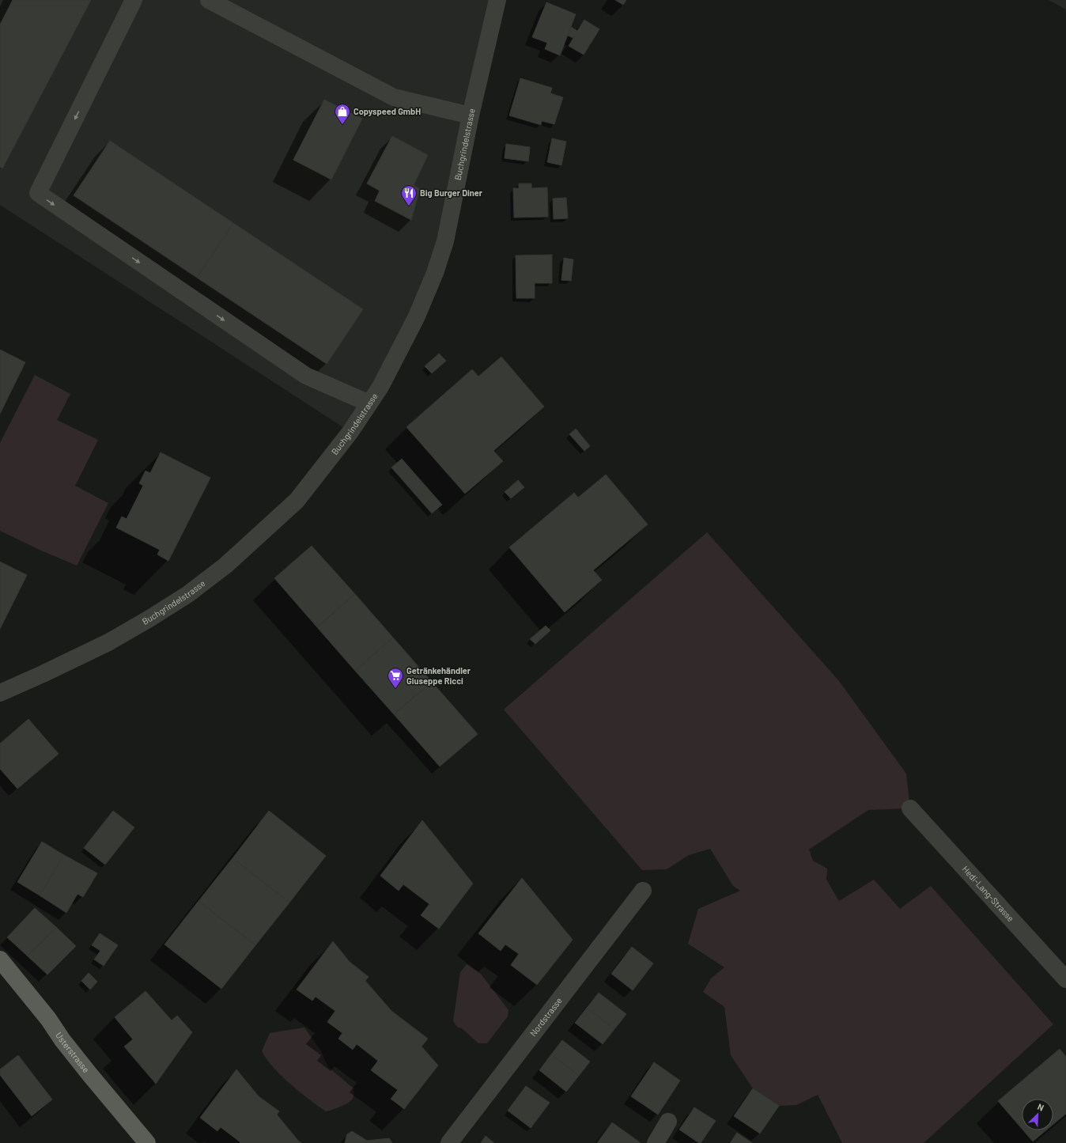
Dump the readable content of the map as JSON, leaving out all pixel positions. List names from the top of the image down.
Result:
{
  "streets": {
    "main road": ["Usterstrasse"],
    "street": ["Buchgrindelstrasse", "Hedi-Lang-Strasse", "Nordstrasse"]
  },
  "places": {
    "shop": ["Copyspeed GmbH"],
    "restaurant": ["Big Burger Diner"],
    "supermarket": ["Getränkehändler Giuseppe Ricci"]
  },
  "north": "top right"
}
